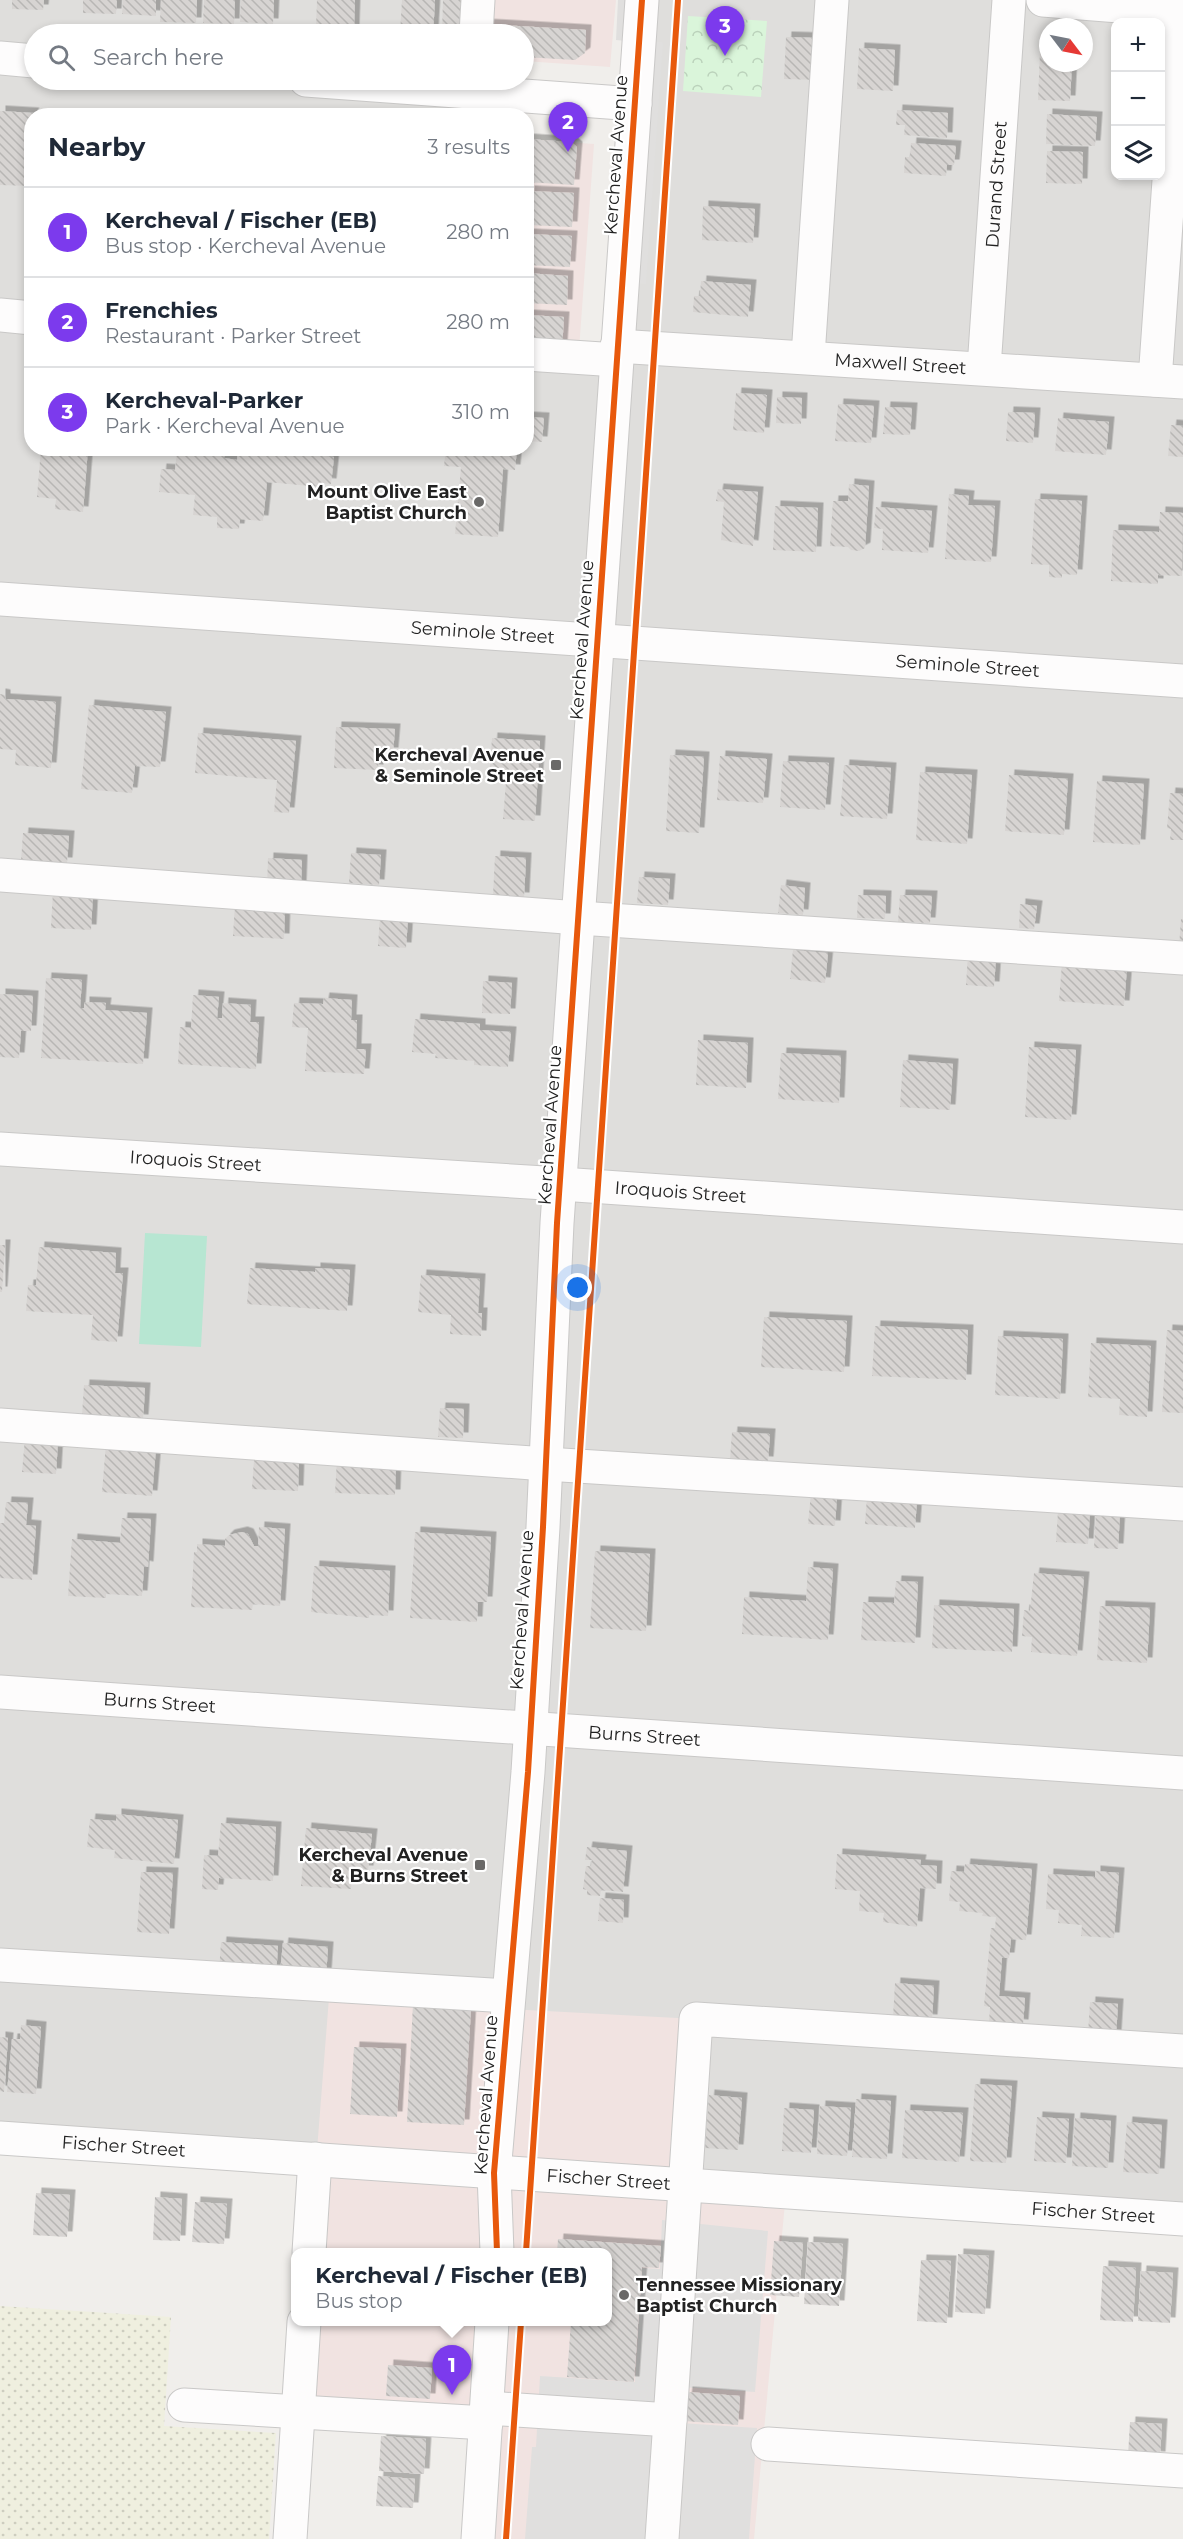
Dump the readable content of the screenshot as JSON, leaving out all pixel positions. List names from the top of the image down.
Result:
{
  "streets": {
    "street": [
      "Kercheval Avenue",
      "Durand Street",
      "Maxwell Street",
      "Seminole Street",
      "Iroquois Street",
      "Burns Street",
      "Fischer Street"
    ]
  },
  "crossings": [
    ["Kercheval Avenue", "Maxwell Street"],
    ["Kercheval Avenue", "Seminole Street"],
    ["Kercheval Avenue", "Iroquois Street"],
    ["Kercheval Avenue", "Burns Street"],
    ["Kercheval Avenue", "Fischer Street"],
    ["Durand Street", "Maxwell Street"]
  ],
  "places": {
    "other": ["Mount Olive East Baptist Church", "Tennessee Missionary Baptist Church"],
    "transit": ["Kercheval Avenue & Seminole Street", "Kercheval Avenue & Burns Street"]
  },
  "north": "bottom right",
  "page": {
    "pins": ["3", "2", "1"],
    "map_buttons": ["+", "−"],
    "search": "Search here",
    "heading": ["Nearby", "3 results"],
    "list": [
      {
        "mark": "1",
        "name": "Kercheval / Fischer (EB)",
        "note": "Bus stop · Kercheval Avenue",
        "value": "280 m"
      },
      {
        "mark": "2",
        "name": "Frenchies",
        "note": "Restaurant · Parker Street",
        "value": "280 m"
      },
      {
        "mark": "3",
        "name": "Kercheval-Parker",
        "note": "Park · Kercheval Avenue",
        "value": "310 m"
      }
    ],
    "popup": ["Kercheval / Fischer (EB)", "Bus stop"]
  }
}
